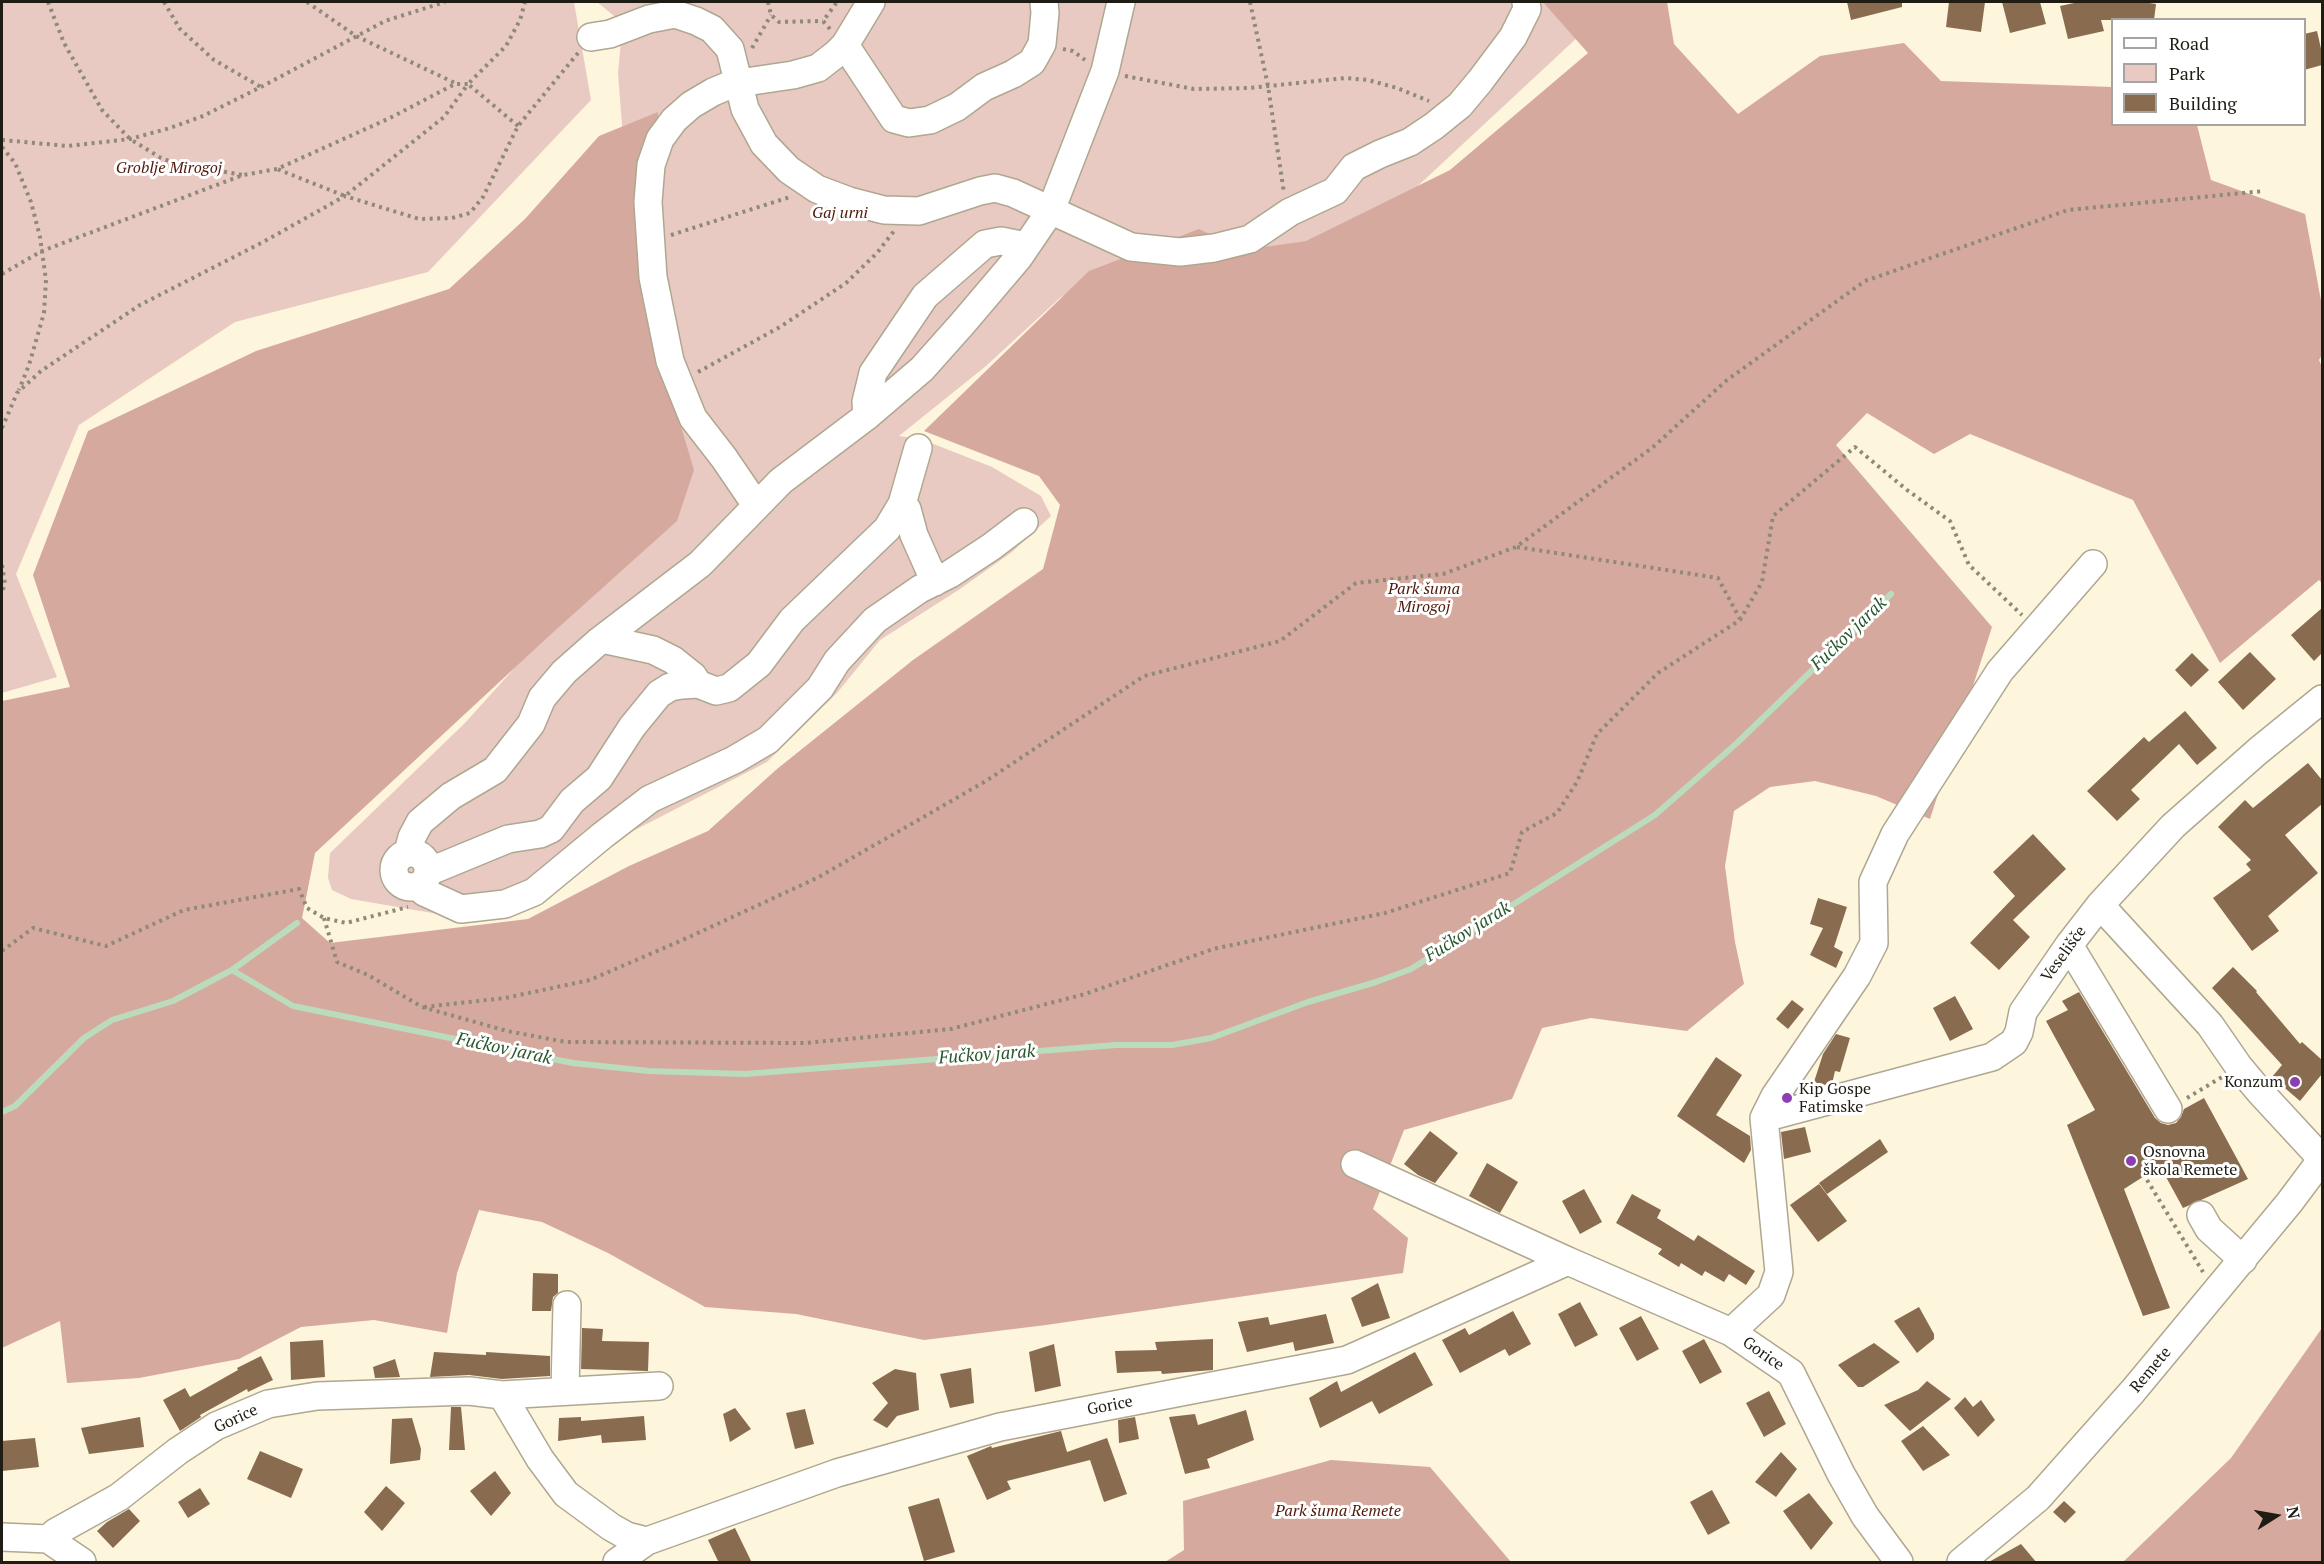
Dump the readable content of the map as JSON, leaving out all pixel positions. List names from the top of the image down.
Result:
{
  "streets": {
    "street": ["Veselišče", "Gorice", "Remete"]
  },
  "crossings": [
    ["Veselišče", "Remete"]
  ],
  "water": ["Fučkov jarak"],
  "parks": [
    "Groblje Mirogoj",
    "Gaj urni",
    "Park šuma Mirogoj",
    "Park šuma Remete"
  ],
  "places": ["Konzum", "Kip Gospe Fatimske", "Osnovna škola Remete"],
  "legend": ["Road", "Park", "Building"],
  "north": "right"
}
